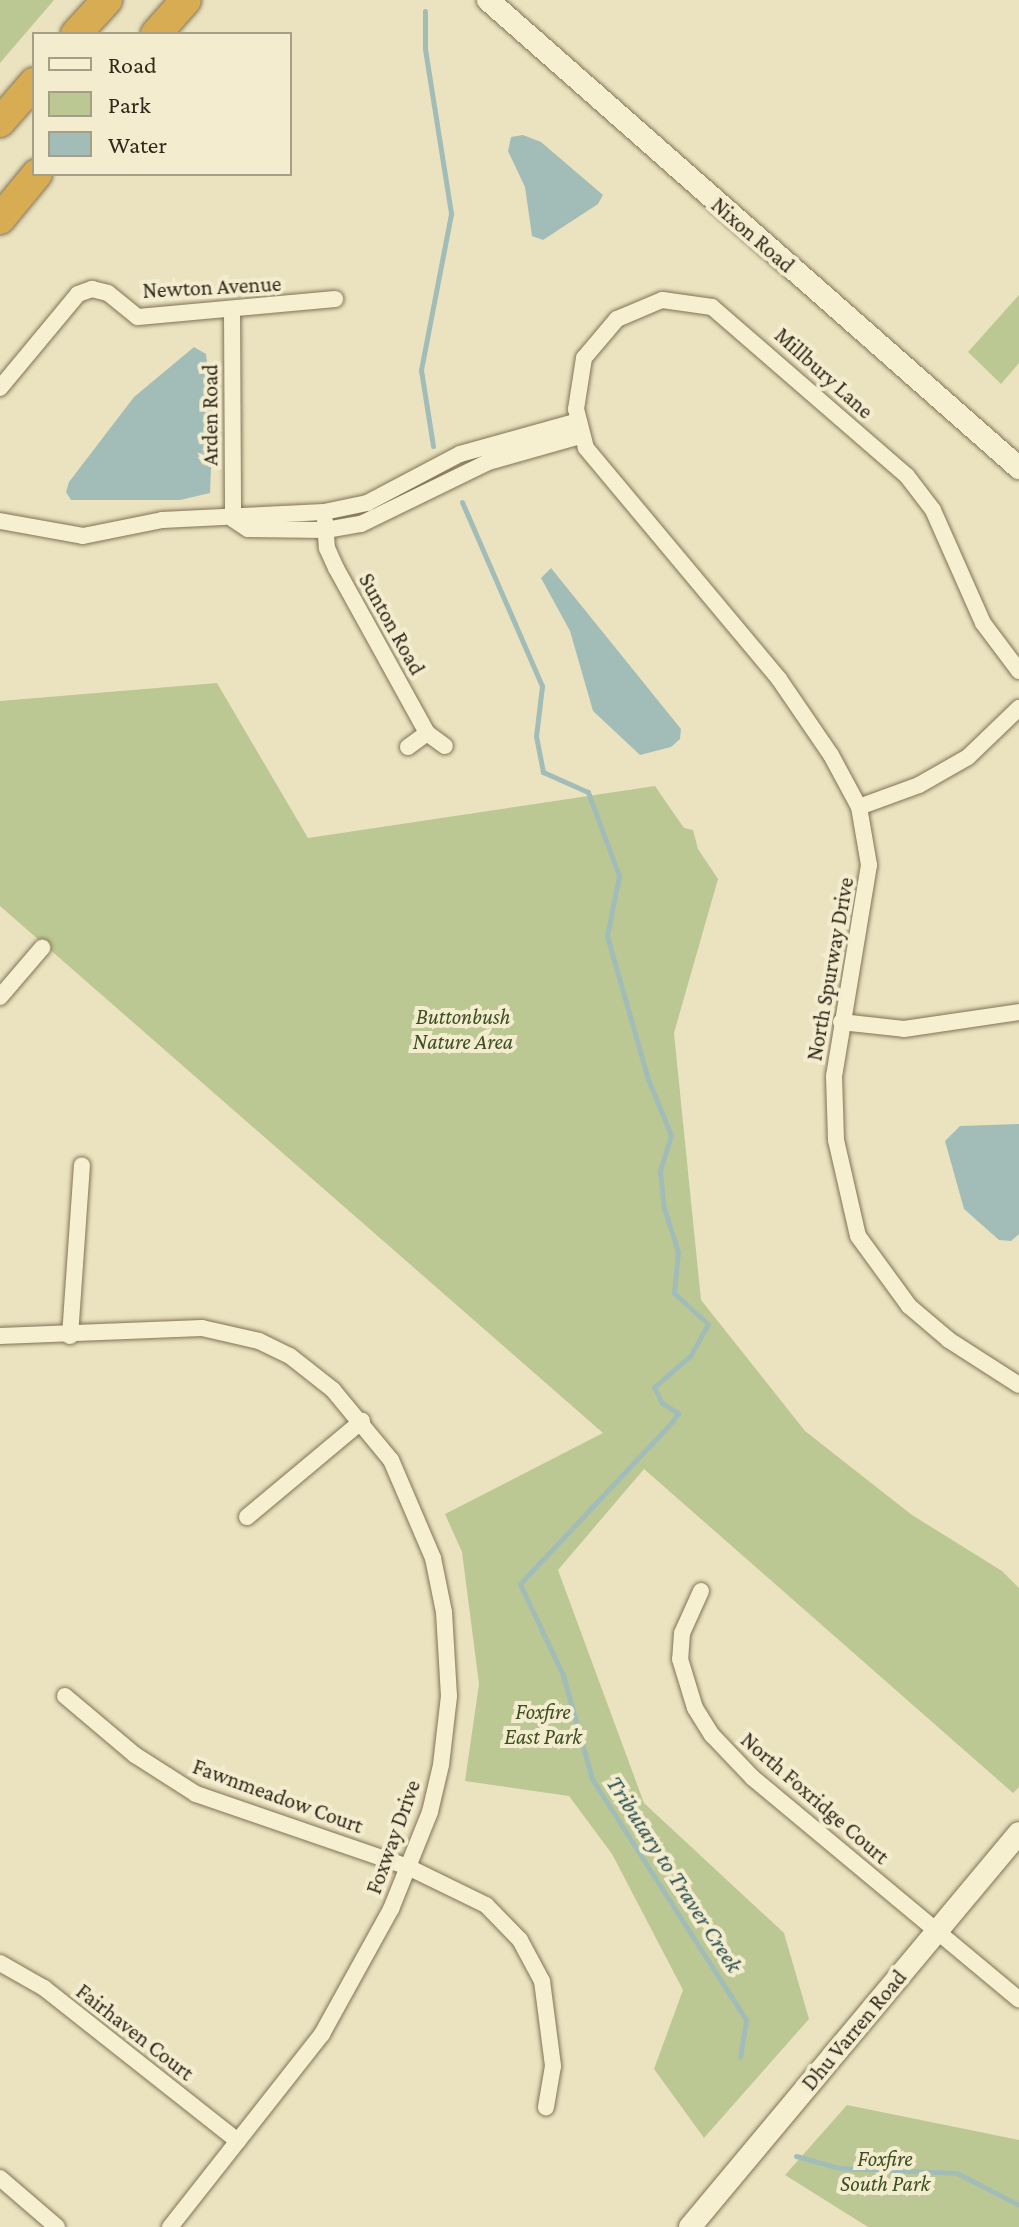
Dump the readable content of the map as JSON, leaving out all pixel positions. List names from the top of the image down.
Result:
{
  "streets": {
    "main road": ["Nixon Road", "Dhu Varren Road"],
    "street": [
      "Newton Avenue",
      "Millbury Lane",
      "Arden Road",
      "Sunton Road",
      "North Spurway Drive",
      "Fawnmeadow Court",
      "North Foxridge Court",
      "Foxway Drive",
      "Fairhaven Court"
    ]
  },
  "crossings": [
    ["Newton Avenue", "Arden Road"],
    ["Millbury Lane", "North Spurway Drive"],
    ["Fawnmeadow Court", "Foxway Drive"],
    ["North Foxridge Court", "Dhu Varren Road"],
    ["Foxway Drive", "Fairhaven Court"]
  ],
  "water": ["Tributary to Traver Creek"],
  "parks": ["Buttonbush Nature Area", "Foxfire East Park", "Foxfire South Park"],
  "legend": ["Road", "Park", "Water"]
}
